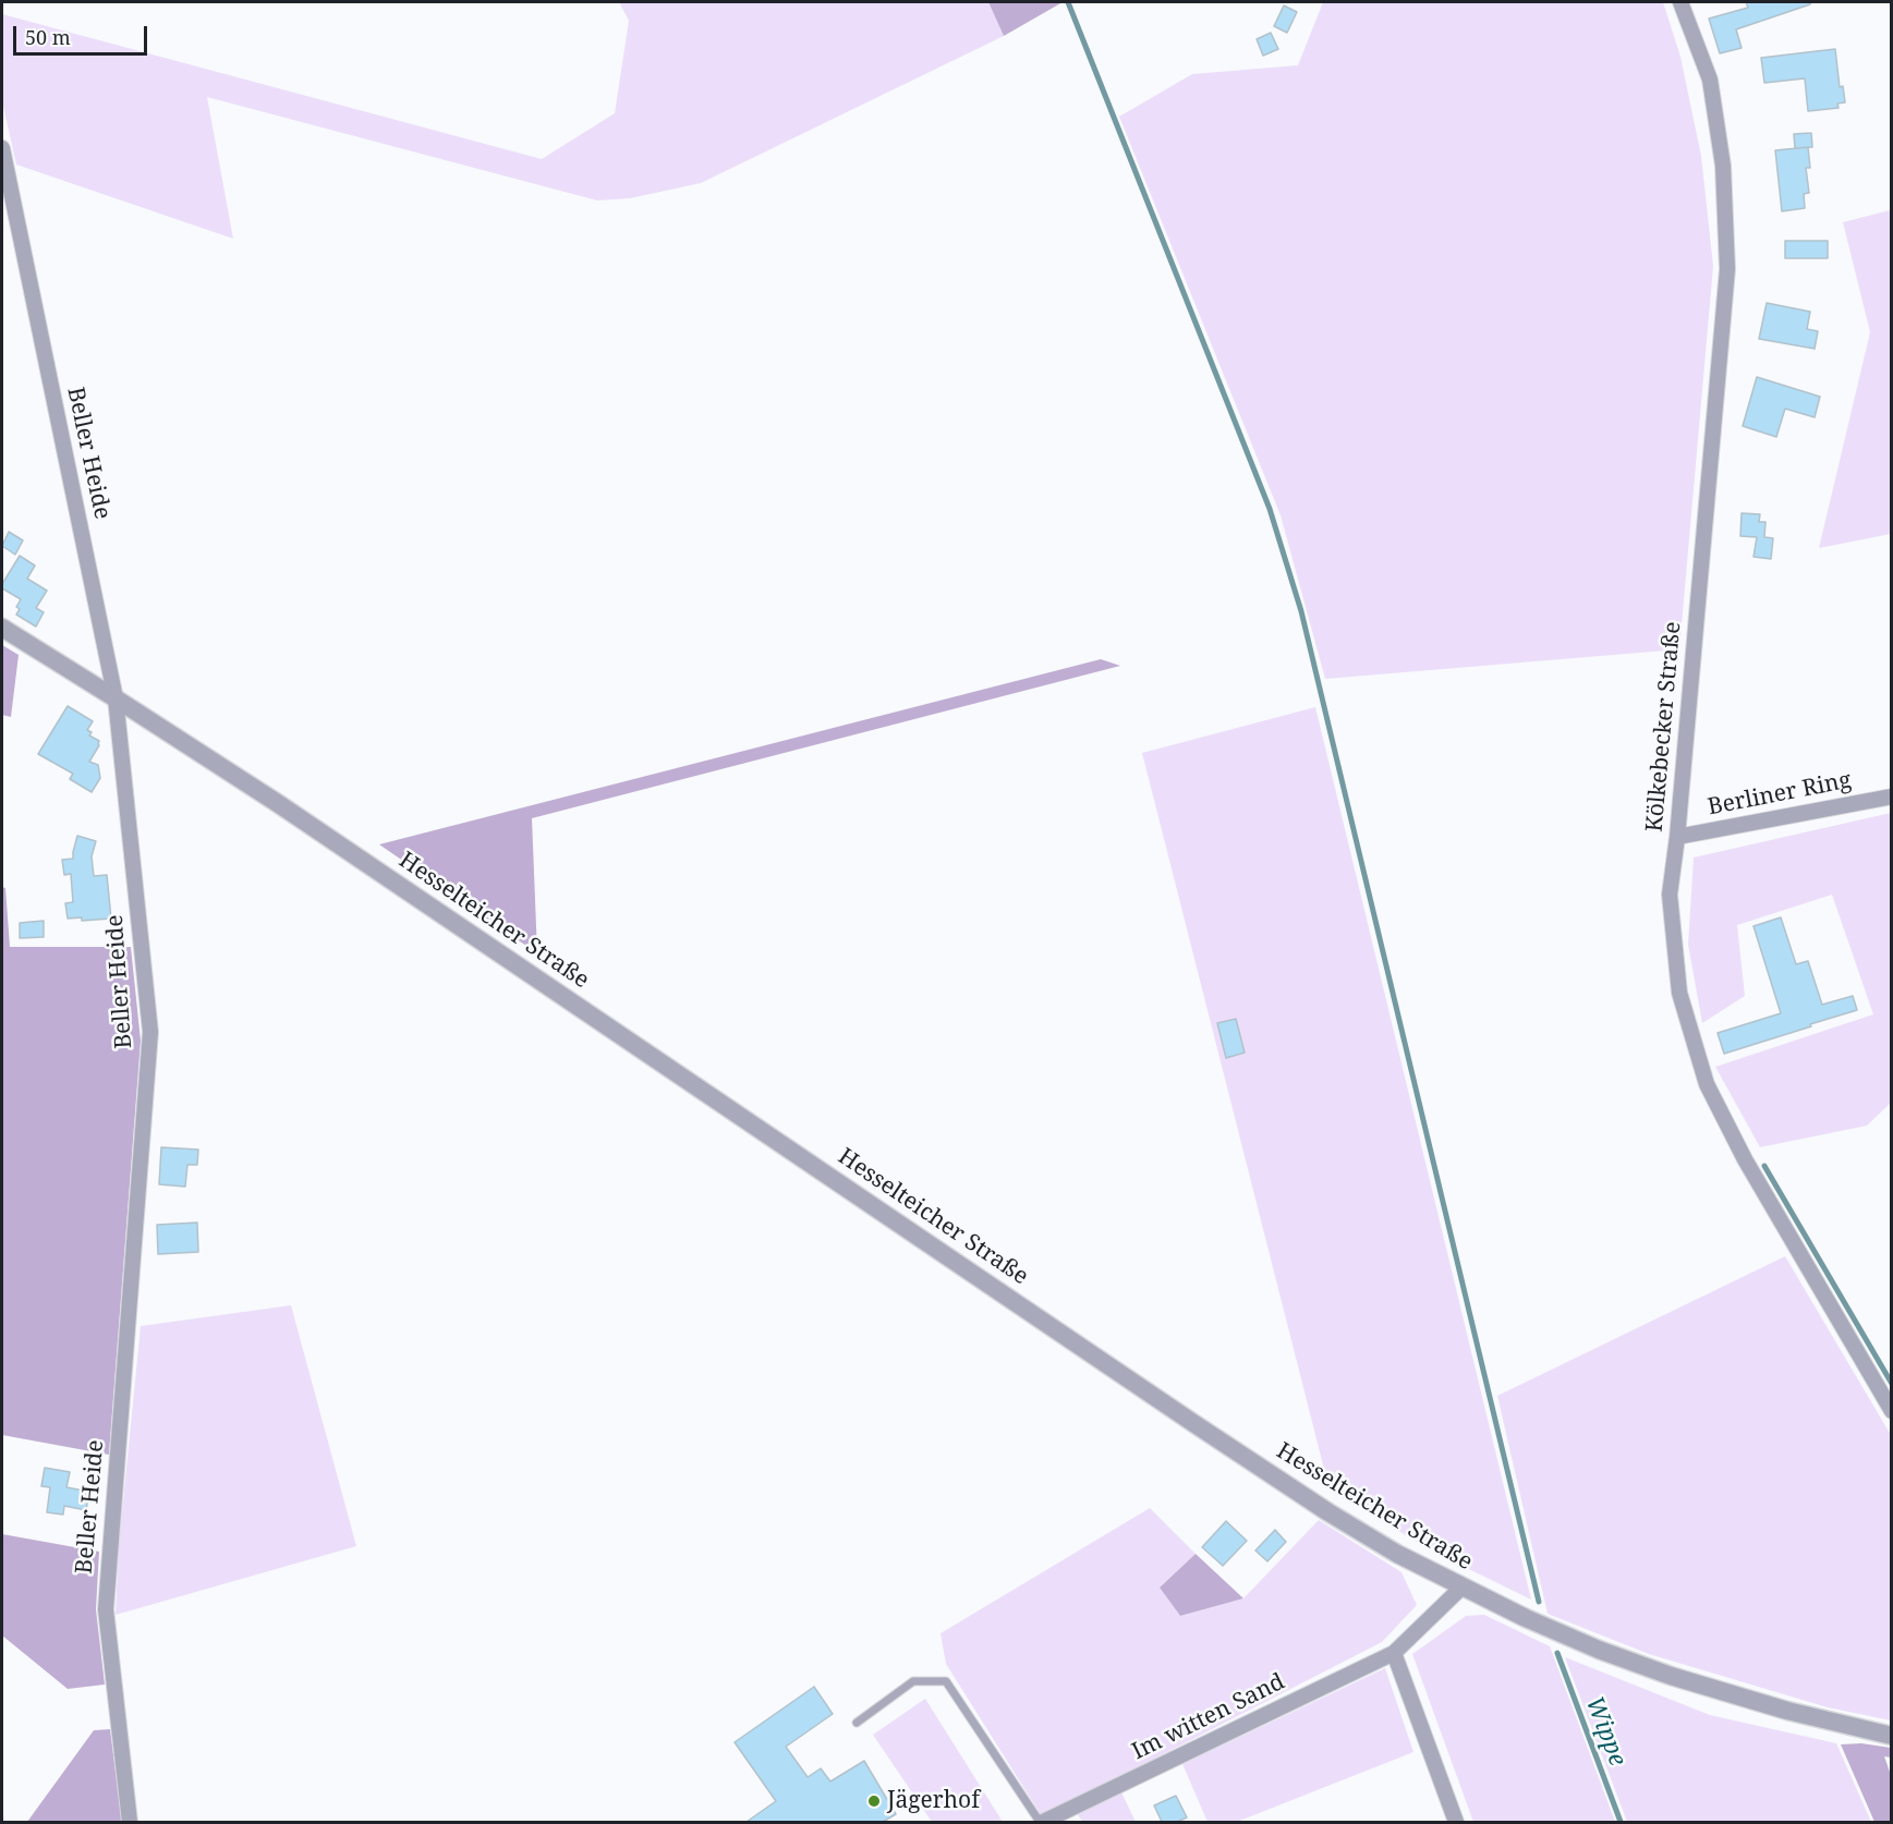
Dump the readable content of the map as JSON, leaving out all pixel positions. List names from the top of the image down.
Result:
{
  "streets": {
    "street": [
      "Beller Heide",
      "Kölkebecker Straße",
      "Berliner Ring",
      "Hesselteicher Straße",
      "Im witten Sand"
    ]
  },
  "crossings": [
    ["Beller Heide", "Hesselteicher Straße"],
    ["Kölkebecker Straße", "Berliner Ring"],
    ["Hesselteicher Straße", "Im witten Sand"]
  ],
  "water": ["Wippe"],
  "places": ["Jägerhof"],
  "scale_bar": "50 m"
}
